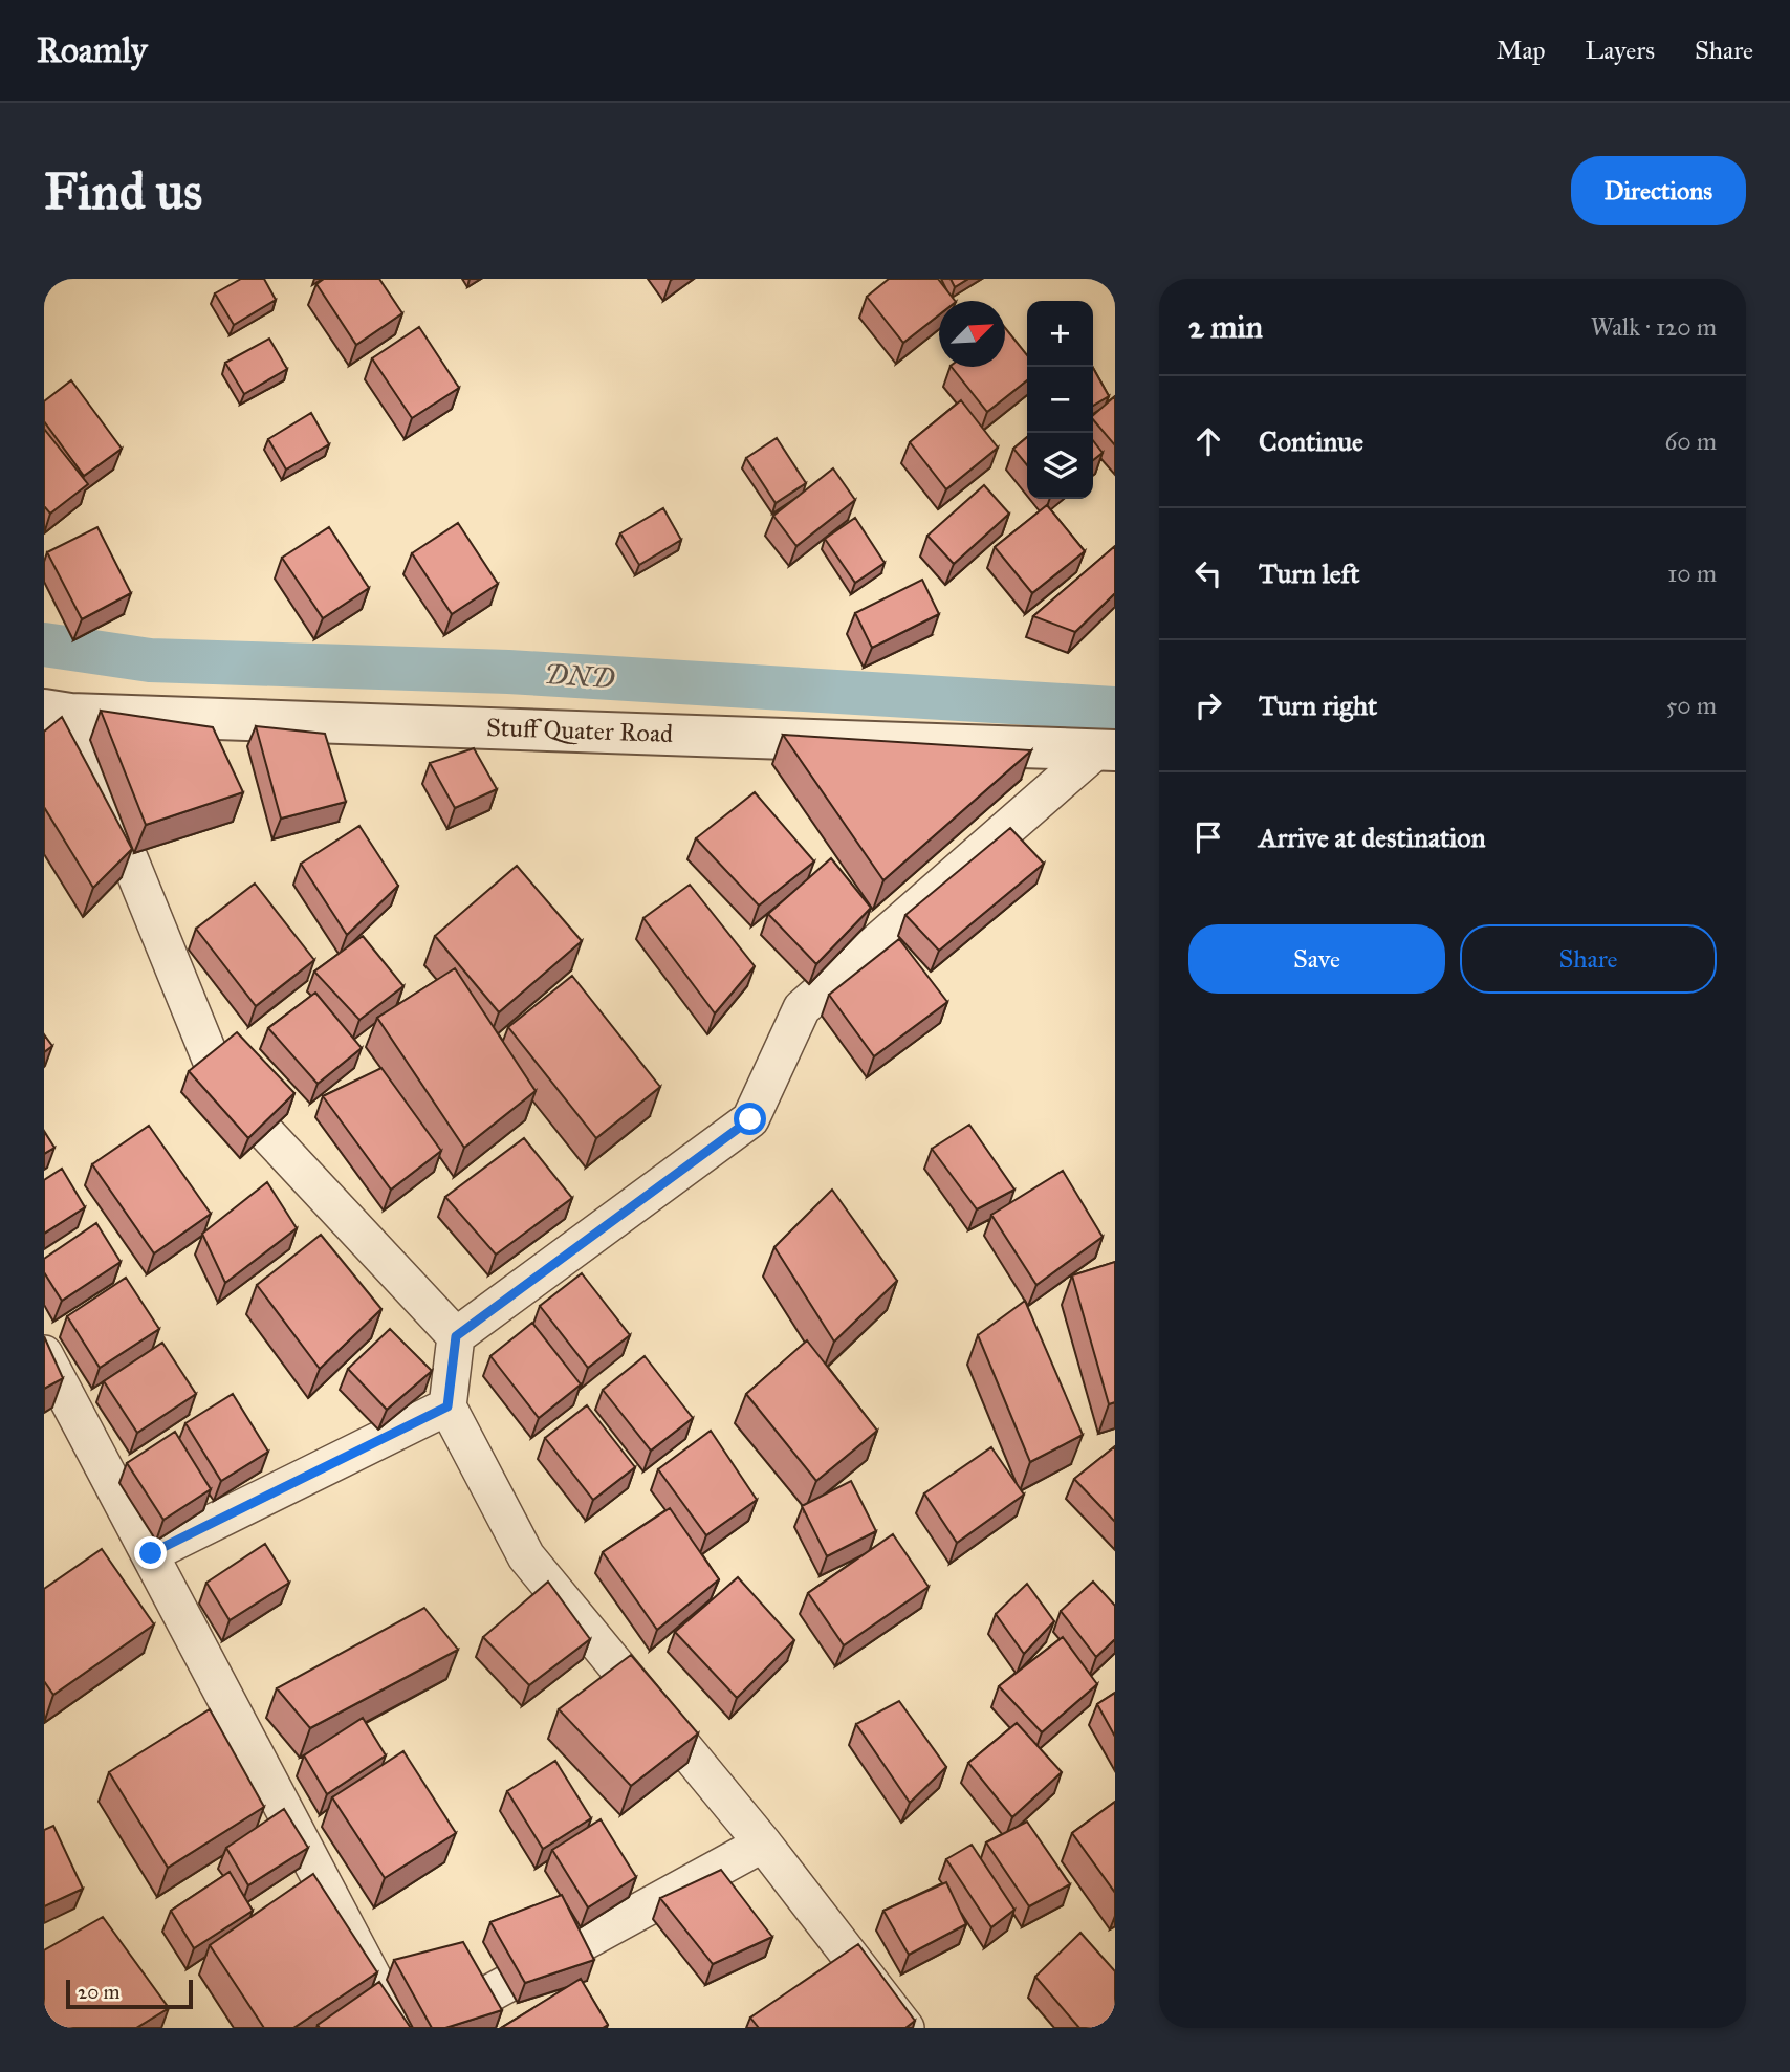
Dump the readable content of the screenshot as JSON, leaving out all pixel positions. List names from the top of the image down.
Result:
{
  "streets": {
    "street": ["Stuff Quater Road"]
  },
  "water": ["DND"],
  "scale_bar": "20 m",
  "north": "top right",
  "page": {
    "header": "Roamly",
    "nav": ["Map", "Layers", "Share"],
    "buttons": [
      "Directions",
      ["Save", "Share"]
    ],
    "title": "Find us",
    "heading": ["2 min", "Walk · 120 m"],
    "map_buttons": ["+", "−"],
    "list": [
      ["Continue", "60 m"],
      ["Turn left", "10 m"],
      ["Turn right", "50 m"],
      "Arrive at destination"
    ],
    "scale": "20 m"
  }
}
